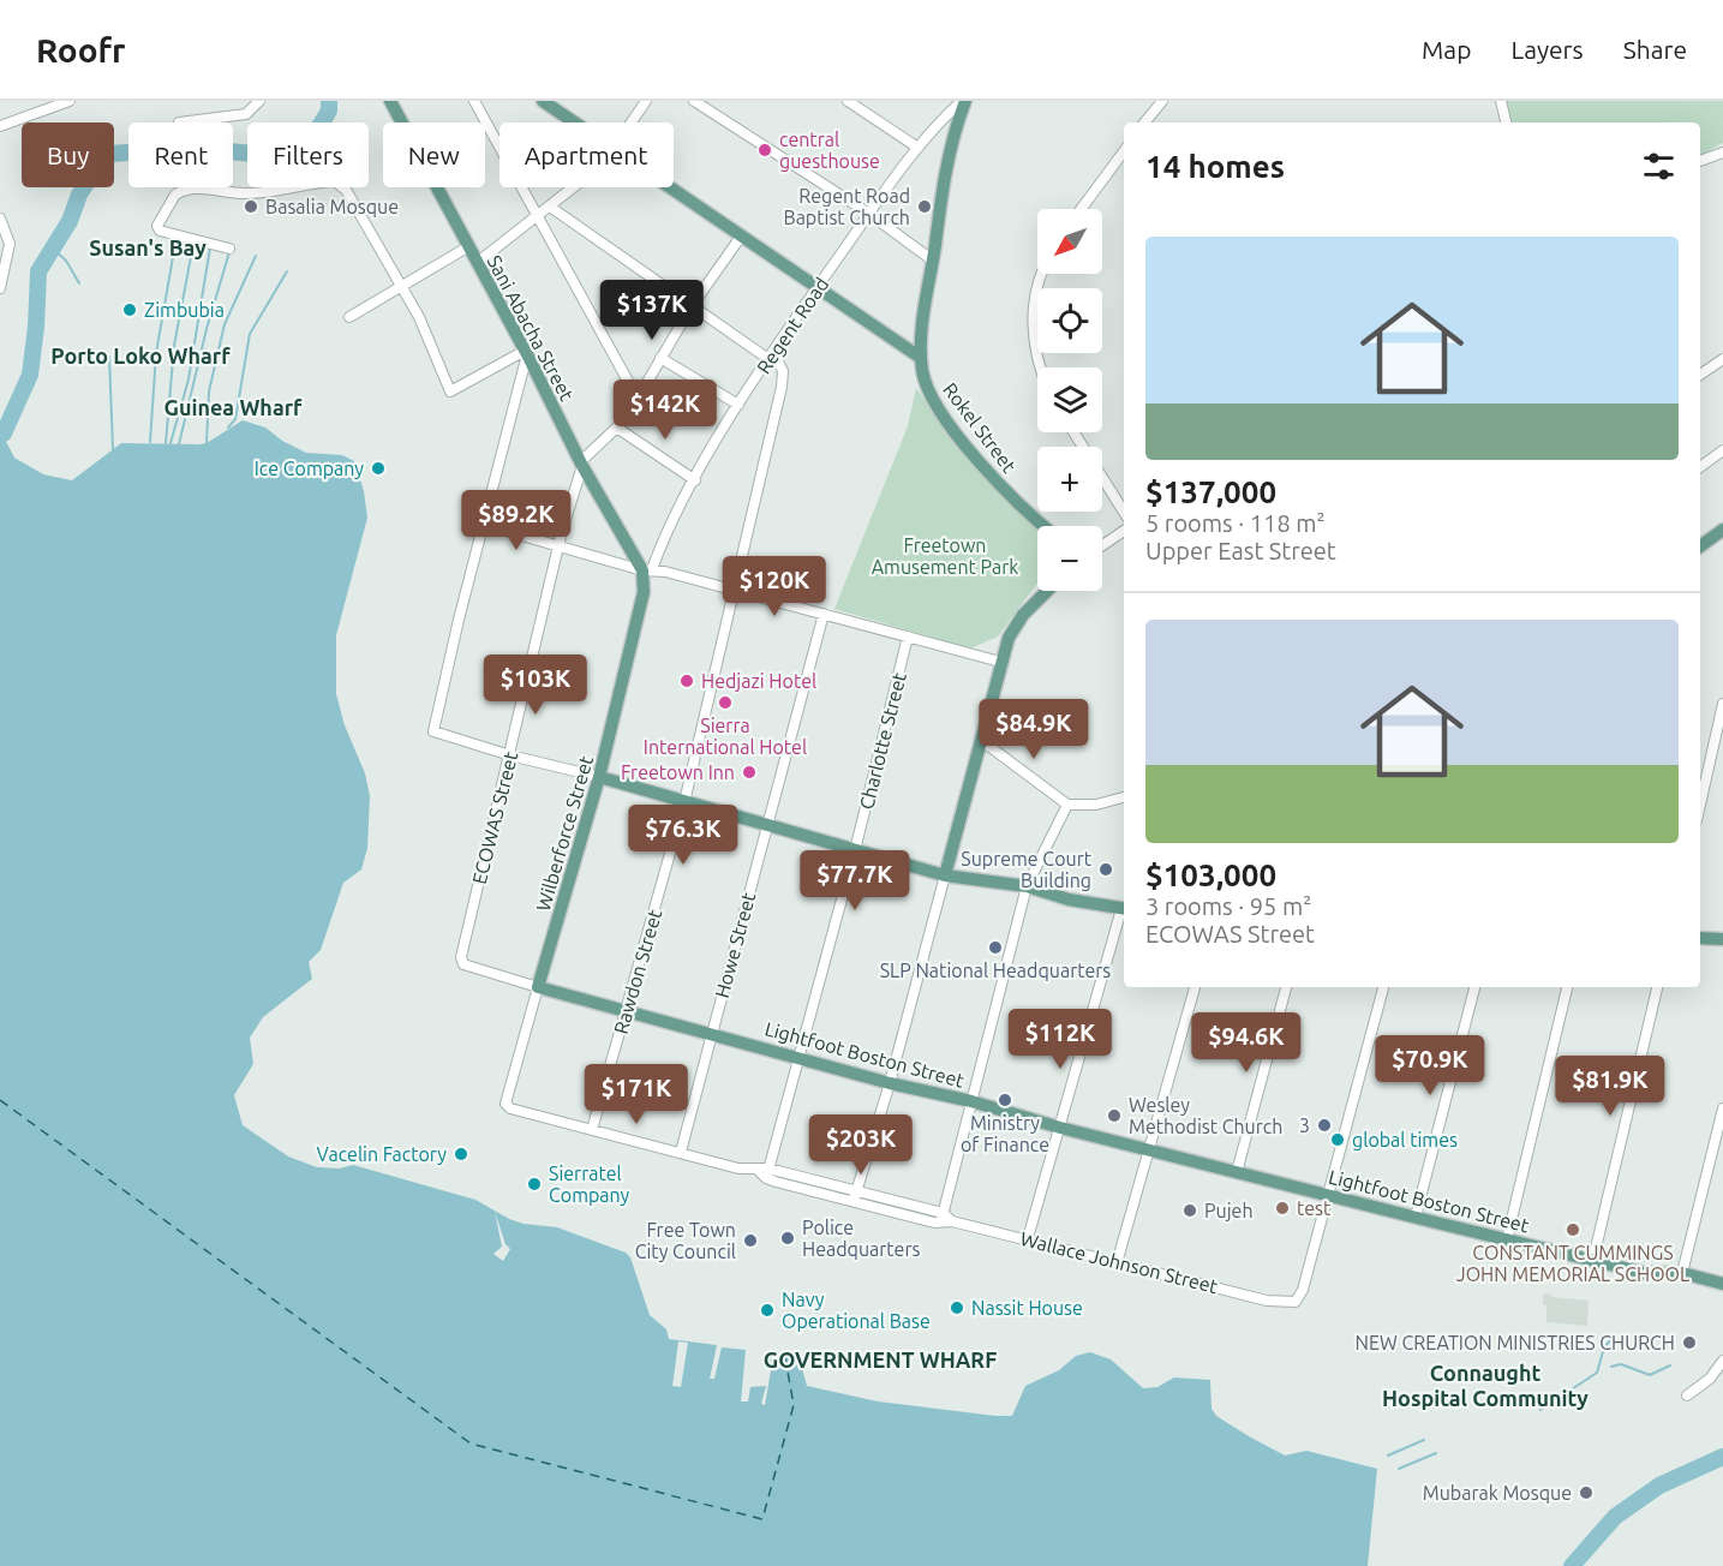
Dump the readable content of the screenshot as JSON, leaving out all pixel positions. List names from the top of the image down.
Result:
{
  "streets": {
    "main road": [
      "Sani Abacha Street",
      "Rokel Street",
      "Wilberforce Street",
      "Lightfoot Boston Street"
    ],
    "street": [
      "Regent Road",
      "Charlotte Street",
      "ECOWAS Street",
      "Howe Street",
      "Rawdon Street",
      "Wallace Johnson Street"
    ]
  },
  "crossings": [
    ["Regent Road", "Sani Abacha Street"],
    ["Regent Road", "Wilberforce Street"],
    ["Regent Road", "Rawdon Street"],
    ["Sani Abacha Street", "ECOWAS Street"],
    ["Sani Abacha Street", "Wilberforce Street"],
    ["Charlotte Street", "Lightfoot Boston Street"],
    ["Charlotte Street", "Wallace Johnson Street"],
    ["ECOWAS Street", "Lightfoot Boston Street"],
    ["Wilberforce Street", "Lightfoot Boston Street"],
    ["Wilberforce Street", "Wallace Johnson Street"],
    ["Howe Street", "Lightfoot Boston Street"],
    ["Howe Street", "Wallace Johnson Street"],
    ["Rawdon Street", "Lightfoot Boston Street"],
    ["Rawdon Street", "Wallace Johnson Street"],
    ["Lightfoot Boston Street", "Wallace Johnson Street"]
  ],
  "districts": [
    "Susan's Bay",
    "Porto Loko Wharf",
    "Guinea Wharf",
    "GOVERNMENT WHARF",
    "Connaught Hospital Community"
  ],
  "parks": ["Freetown Amusement Park"],
  "places": [
    "central guesthouse",
    "Basalia Mosque",
    "Regent Road Baptist Church",
    "Zimbubia",
    "Ice Company",
    "Hedjazi Hotel",
    "Sierra International Hotel",
    "Freetown Inn",
    "Supreme Court Building",
    "SLP National Headquarters",
    "Ministry of Finance",
    "Wesley Methodist Church",
    "3",
    "global times",
    "Vacelin Factory",
    "Sierratel Company",
    "test",
    "Pujeh",
    "CONSTANT CUMMINGS JOHN MEMORIAL SCHOOL",
    "Police Headquarters",
    "Free Town City Council",
    "Nassit House",
    "Navy Operational Base",
    "NEW CREATION MINISTRIES CHURCH",
    "Mubarak Mosque"
  ],
  "north": "bottom left",
  "page": {
    "header": "Roofr",
    "nav": ["Map", "Layers", "Share"],
    "chip": [
      "Buy",
      "Rent",
      "Filters",
      "New",
      "Apartment"
    ],
    "heading": "14 homes",
    "map_buttons": ["+", "−"],
    "list": [
      {
        "name": "$137,000",
        "note": "5 rooms · 118 m² · Upper East Street"
      },
      {
        "name": "$103,000",
        "note": "3 rooms · 95 m² · ECOWAS Street"
      }
    ],
    "price": [
      "$137K",
      "$142K",
      "$89.2K",
      "$120K",
      "$103K",
      "$84.9K",
      "$76.3K",
      "$77.7K",
      "$112K",
      "$94.6K",
      "$70.9K",
      "$81.9K",
      "$171K",
      "$203K"
    ]
  }
}
